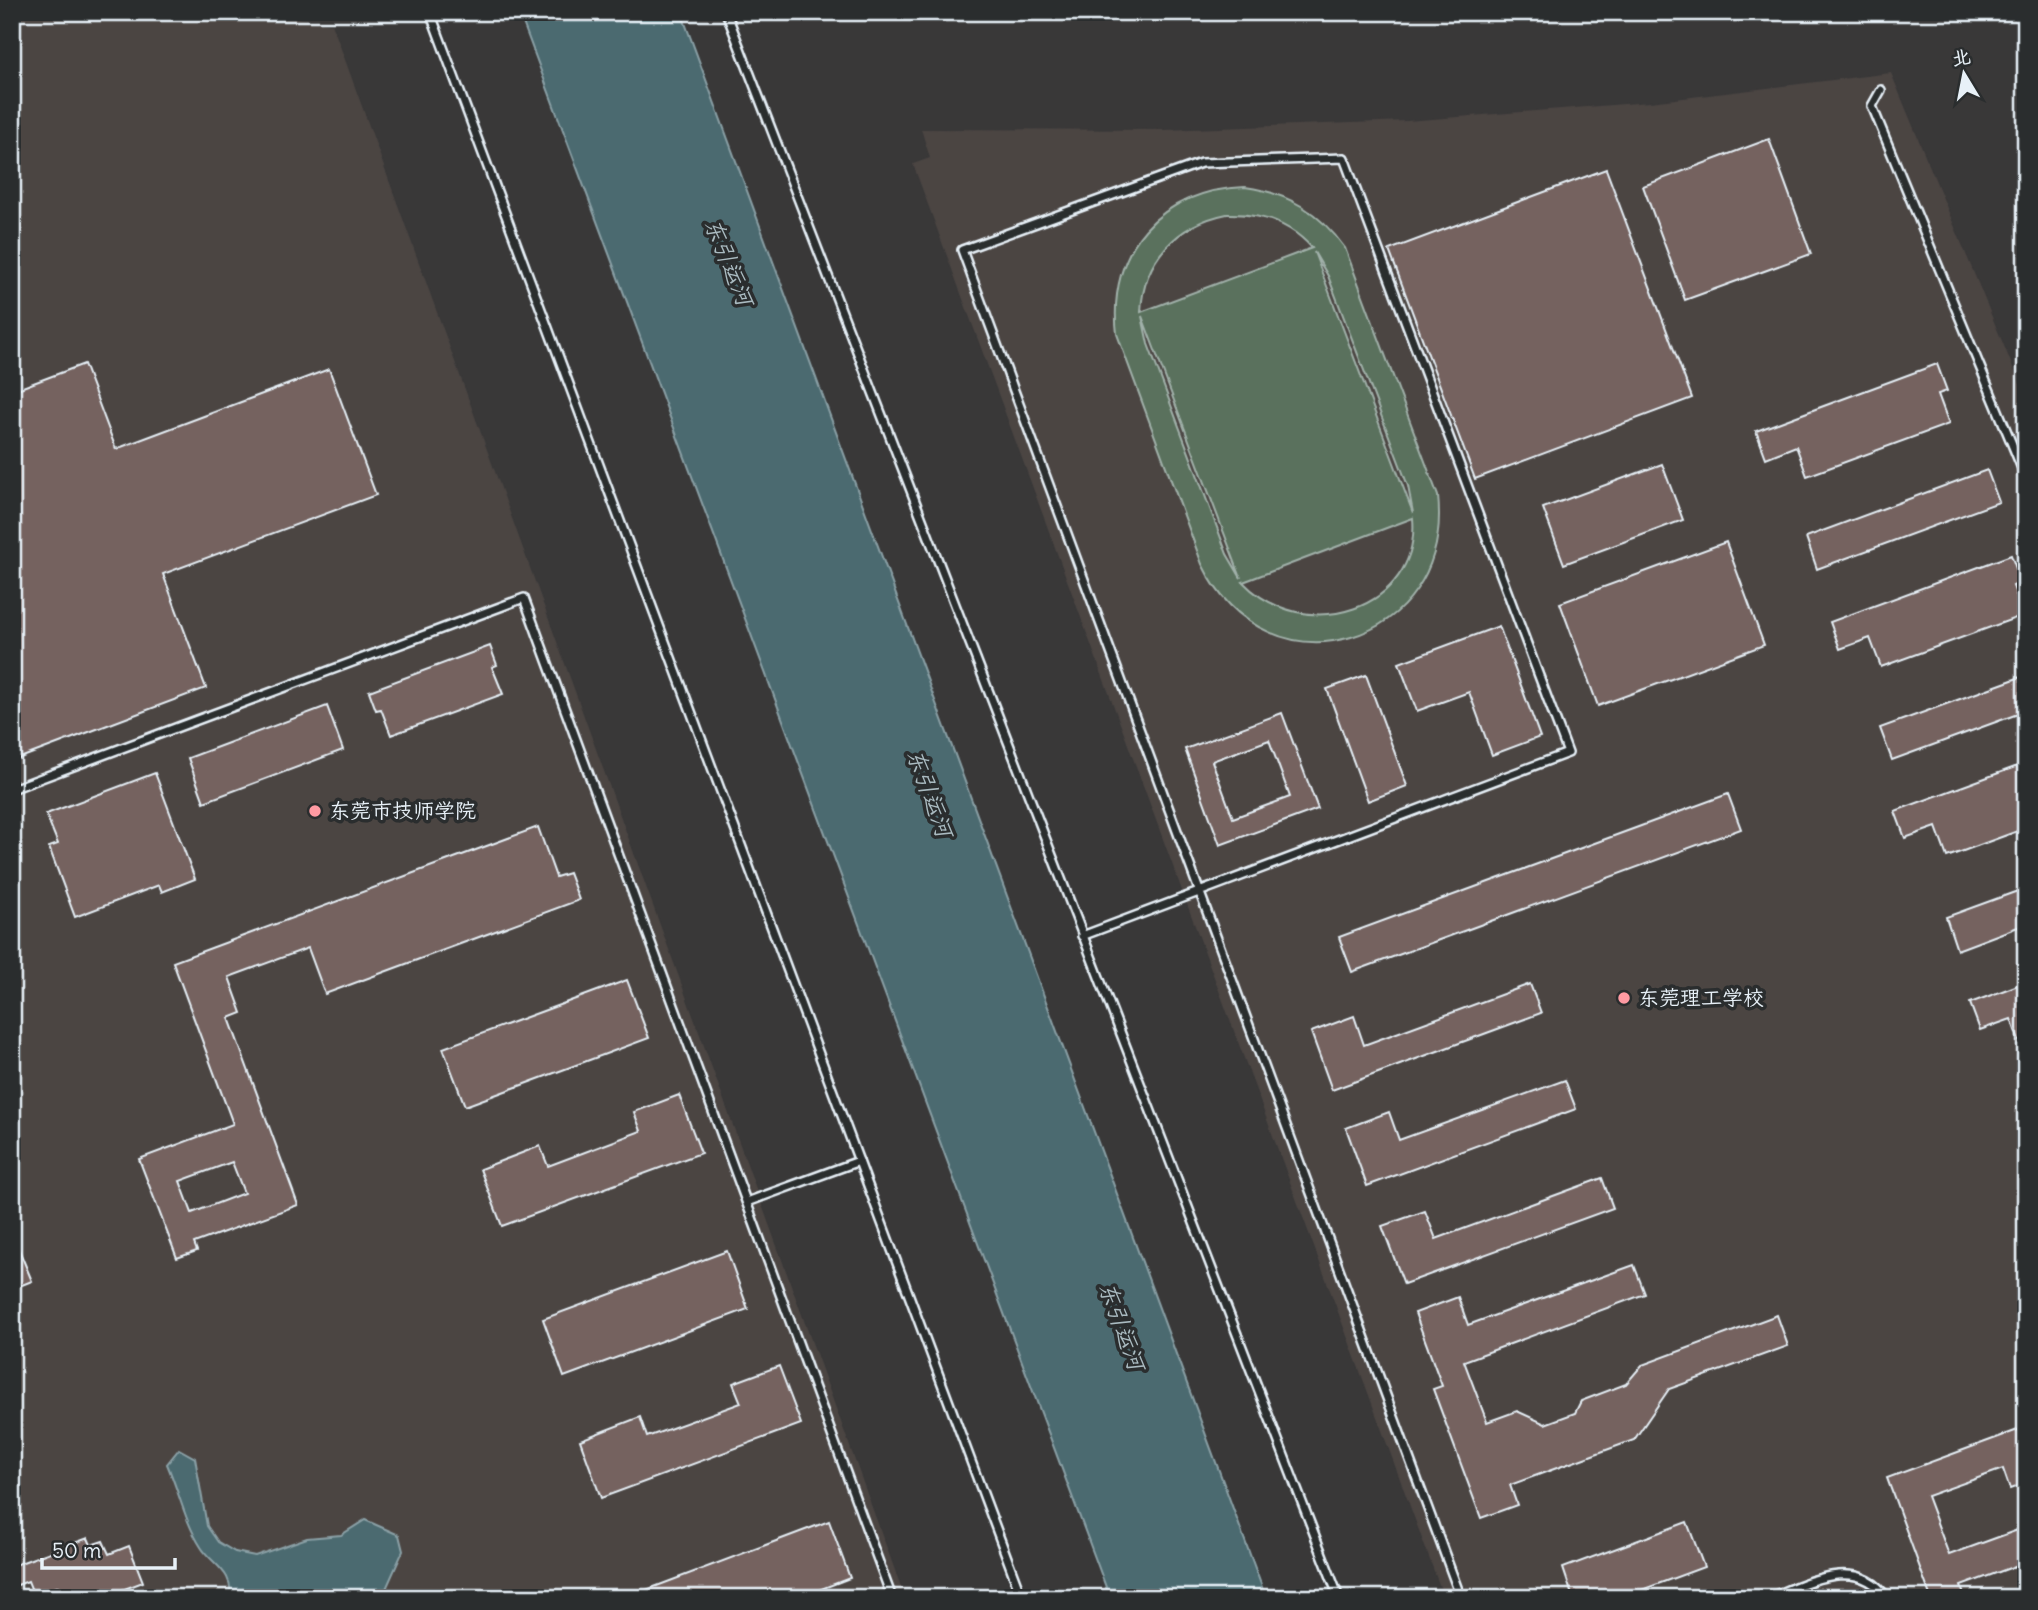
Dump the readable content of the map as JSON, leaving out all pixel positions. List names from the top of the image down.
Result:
{
  "water": ["东引运河"],
  "places": ["东莞市技师学院", "东莞理工学校"],
  "scale_bar": "50 m",
  "north": "top"
}
